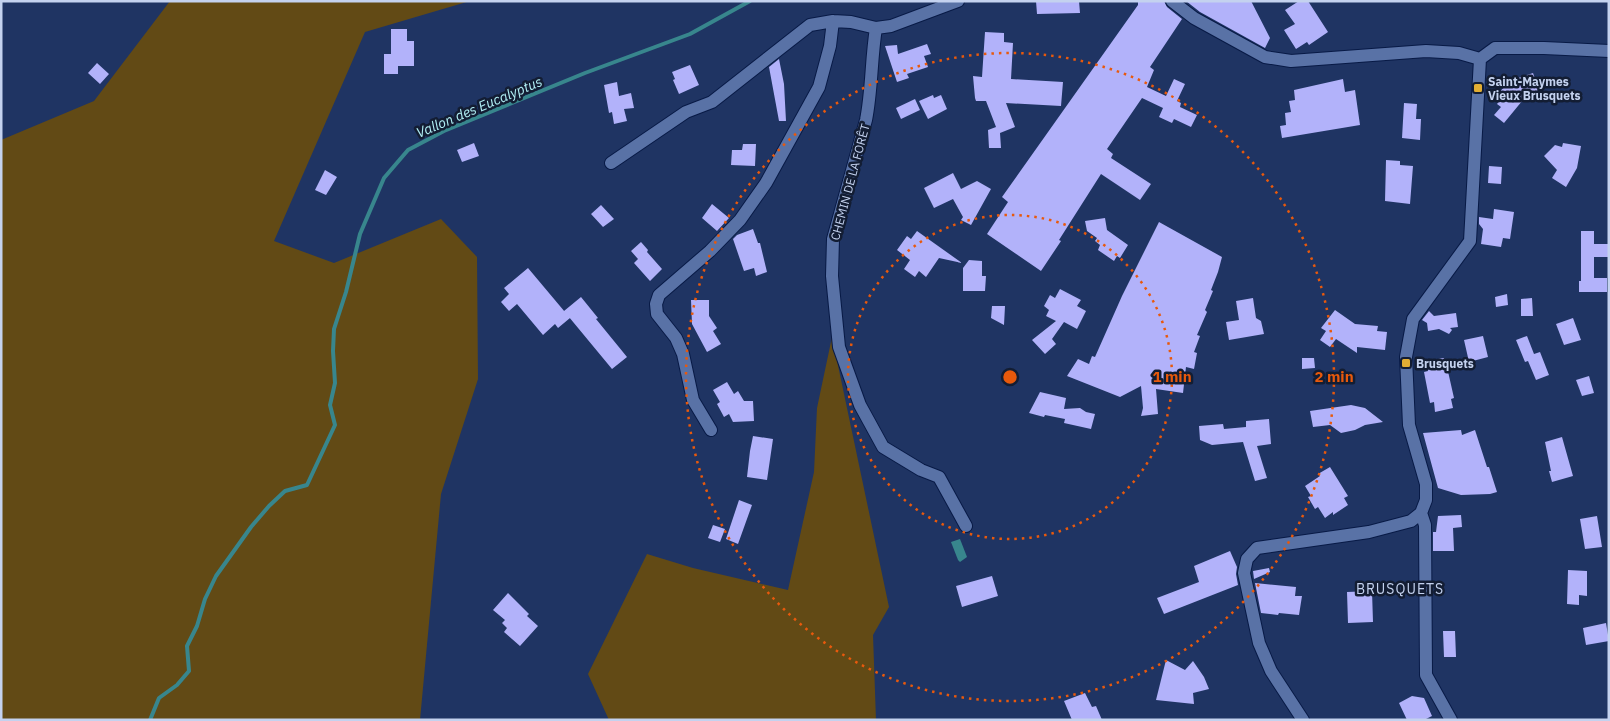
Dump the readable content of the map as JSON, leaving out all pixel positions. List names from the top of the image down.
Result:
{
  "streets": {
    "street": ["CHEMIN DE LA FORÊT"]
  },
  "districts": ["BRUSQUETS"],
  "water": ["Vallon des Eucalyptus"],
  "places": {
    "transit": ["Saint-Maymes Vieux Brusquets", "Brusquets"]
  },
  "rings": ["1 min", "2 min"]
}
